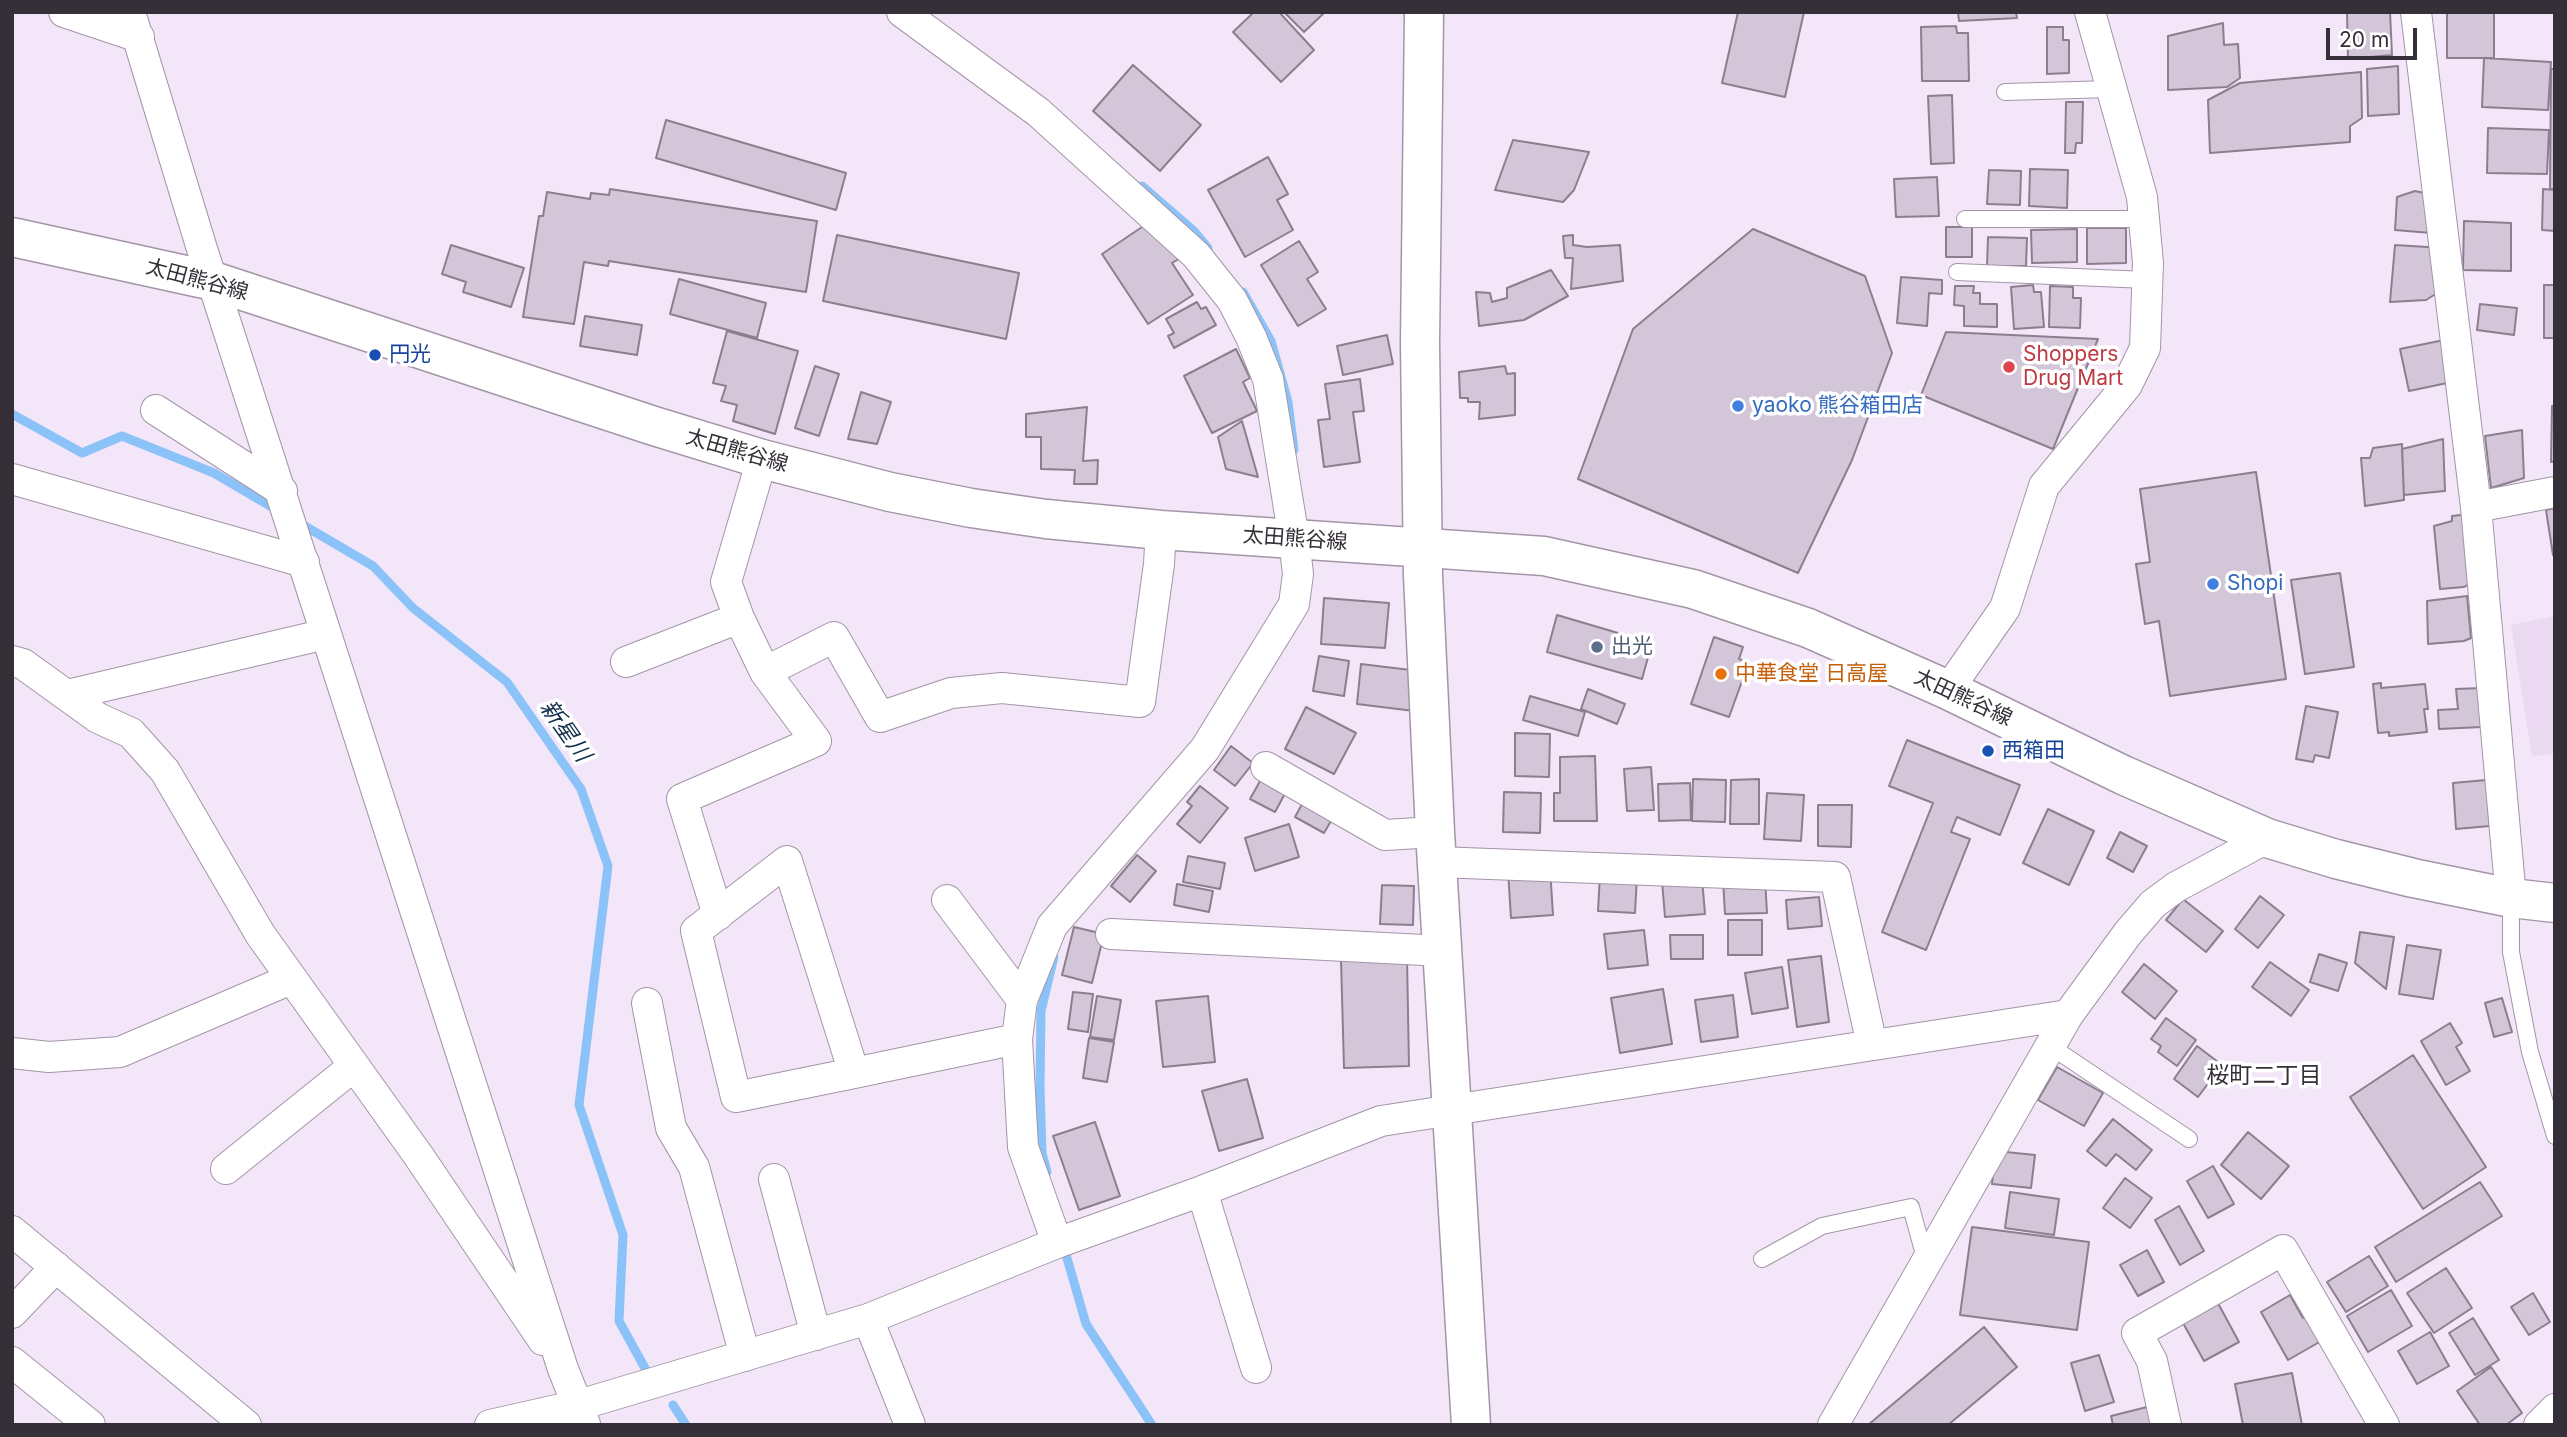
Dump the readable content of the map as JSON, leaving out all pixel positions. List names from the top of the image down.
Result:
{
  "streets": {
    "main road": ["太田熊谷線"]
  },
  "districts": ["桜町二丁目"],
  "water": ["新星川"],
  "places": [
    "円光",
    "Shoppers Drug Mart",
    "yaoko 熊谷箱田店",
    "Shopi",
    "出光",
    "中華食堂 日高屋",
    "西箱田"
  ],
  "scale_bar": "20 m"
}
